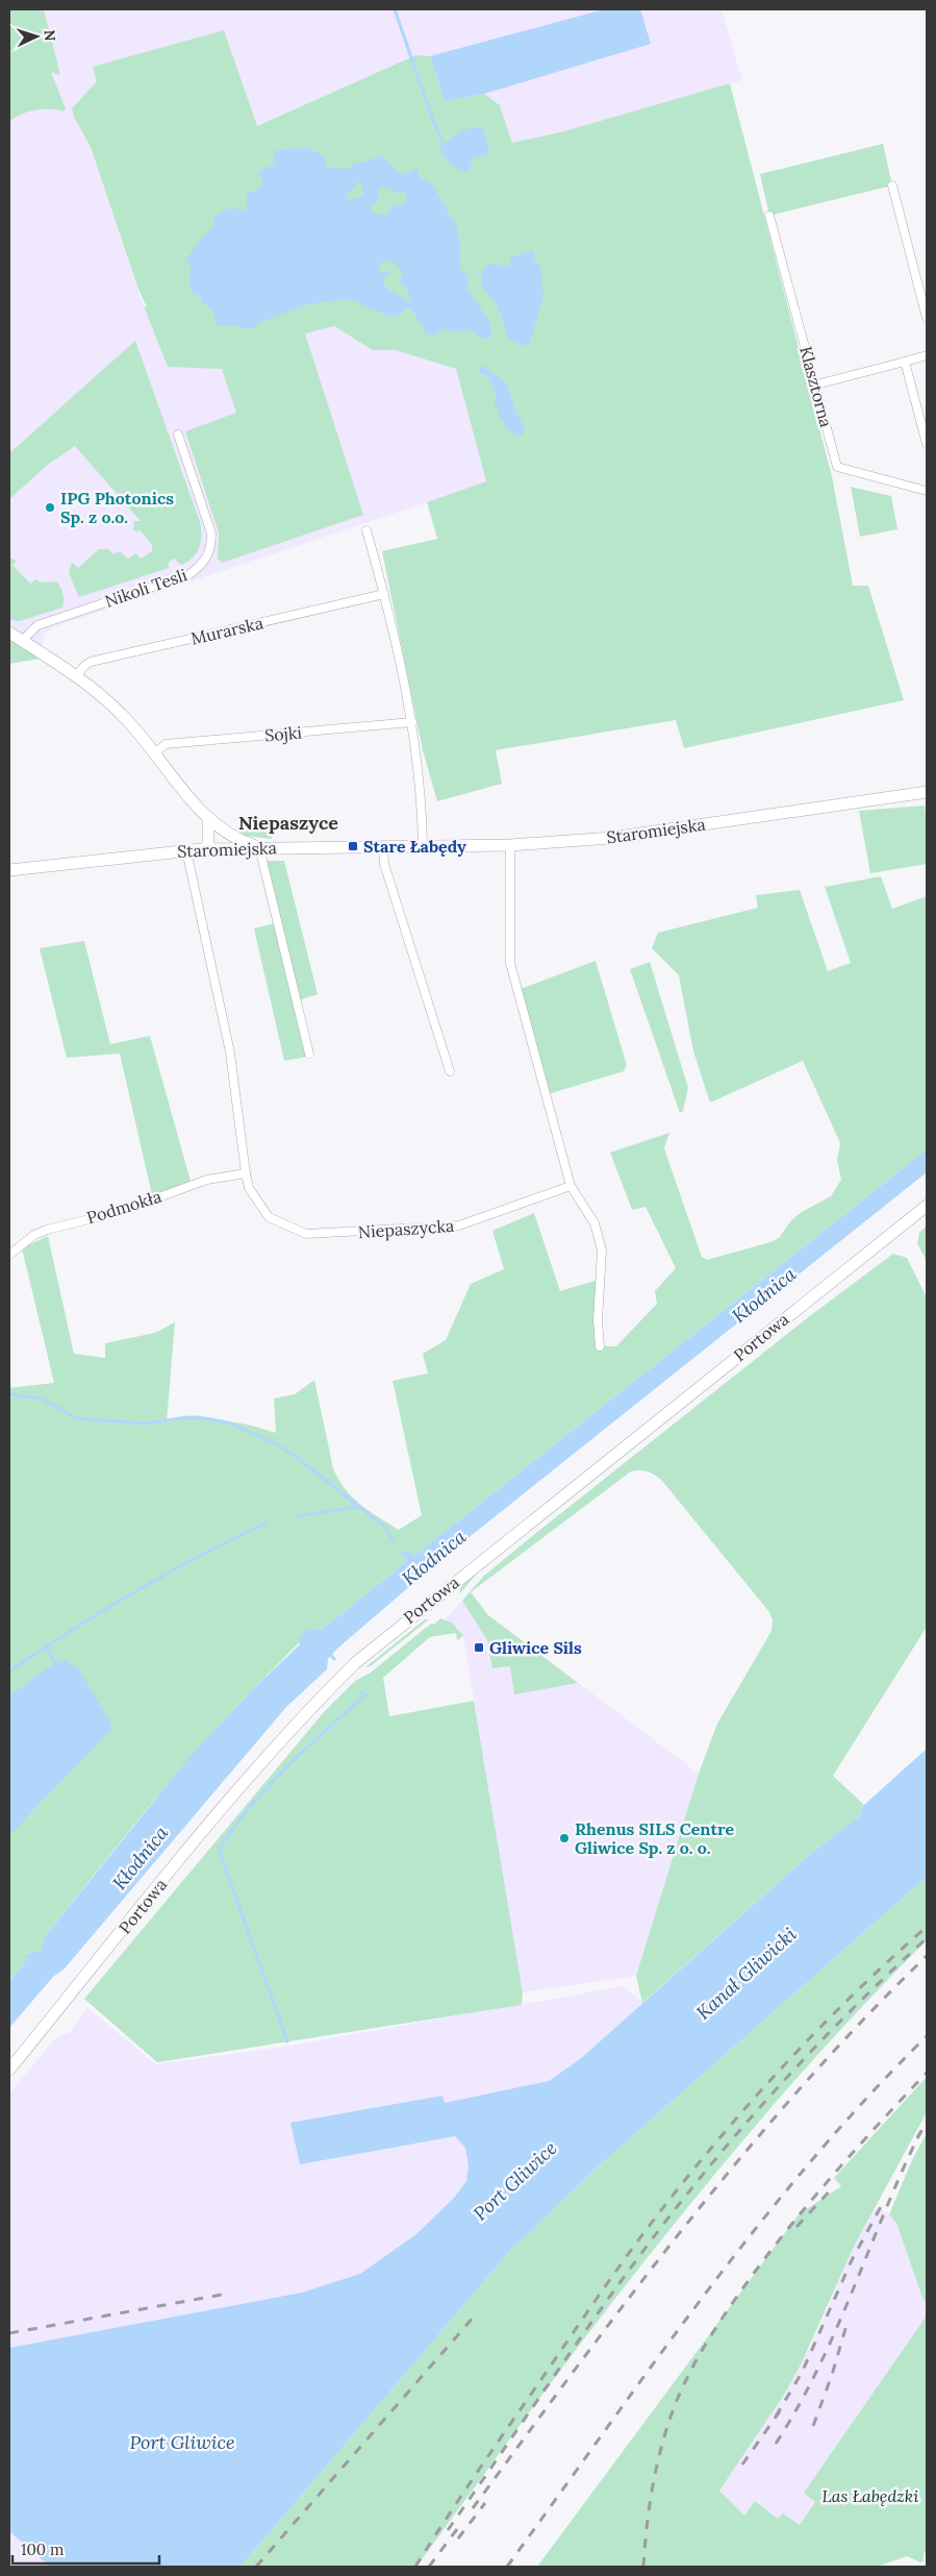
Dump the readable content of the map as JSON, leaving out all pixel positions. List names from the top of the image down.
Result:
{
  "streets": {
    "street": [
      "Klasztorna",
      "Nikoli Tesli",
      "Murarska",
      "Sojki",
      "Staromiejska",
      "Podmokła",
      "Niepaszycka",
      "Portowa"
    ]
  },
  "crossings": [
    ["Staromiejska", "Niepaszycka"],
    ["Podmokła", "Niepaszycka"]
  ],
  "districts": ["Niepaszyce"],
  "water": ["Kłodnica", "Kanał Gliwicki", "Port Gliwice"],
  "parks": ["Las Łabędzki"],
  "places": {
    "other": ["IPG Photonics Sp. z o.o.", "Rhenus SILS Centre Gliwice Sp. z o. o."],
    "transit": ["Stare Łabędy", "Gliwice Sils"]
  },
  "scale_bar": "100 m",
  "north": "right"
}
